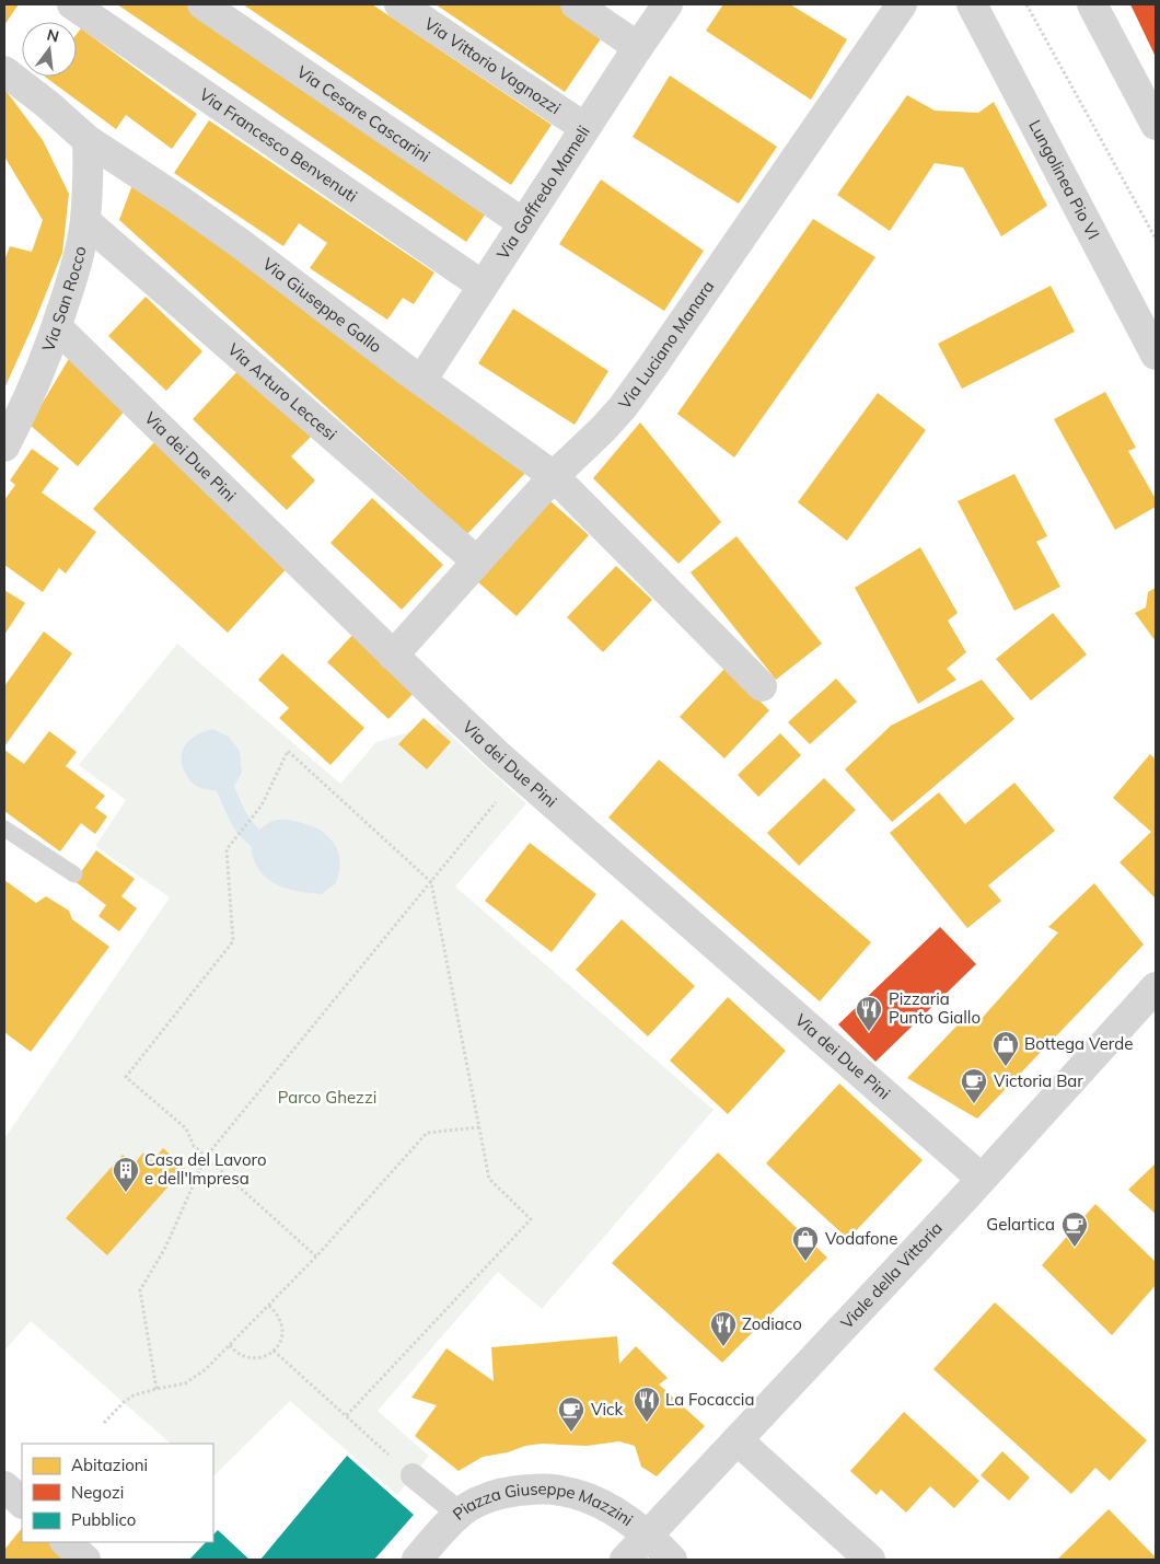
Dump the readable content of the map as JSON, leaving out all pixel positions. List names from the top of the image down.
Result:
{
  "streets": {
    "street": [
      "Via Vittorio Vagnozzi",
      "Via Cesare Cascarini",
      "Via Francesco Benvenuti",
      "Lungolinea Pio VI",
      "Via Goffredo Mameli",
      "Via San Rocco",
      "Via Giuseppe Gallo",
      "Via Luciano Manara",
      "Via Arturo Leccesi",
      "Via dei Due Pini",
      "Viale della Vittoria",
      "Piazza Giuseppe Mazzini"
    ]
  },
  "crossings": [
    ["Via Vittorio Vagnozzi", "Via Goffredo Mameli"],
    ["Via Cesare Cascarini", "Via Goffredo Mameli"],
    ["Via Francesco Benvenuti", "Via Goffredo Mameli"],
    ["Via Goffredo Mameli", "Via Giuseppe Gallo"],
    ["Via San Rocco", "Via Giuseppe Gallo"],
    ["Via San Rocco", "Via Arturo Leccesi"],
    ["Via San Rocco", "Via dei Due Pini"],
    ["Via Giuseppe Gallo", "Via Luciano Manara"],
    ["Via Luciano Manara", "Via Arturo Leccesi"],
    ["Via Luciano Manara", "Via dei Due Pini"],
    ["Via dei Due Pini", "Viale della Vittoria"],
    ["Viale della Vittoria", "Piazza Giuseppe Mazzini"]
  ],
  "parks": ["Parco Ghezzi"],
  "places": {
    "restaurant": ["Pizzaria Punto Giallo", "Zodiaco", "La Focaccia"],
    "shop": ["Bottega Verde", "Vodafone"],
    "cafe": ["Victoria Bar", "Gelartica", "Vick"],
    "building": ["Casa del Lavoro e dell'Impresa"]
  },
  "legend": ["Abitazioni", "Negozi", "Pubblico"],
  "north": "top"
}
